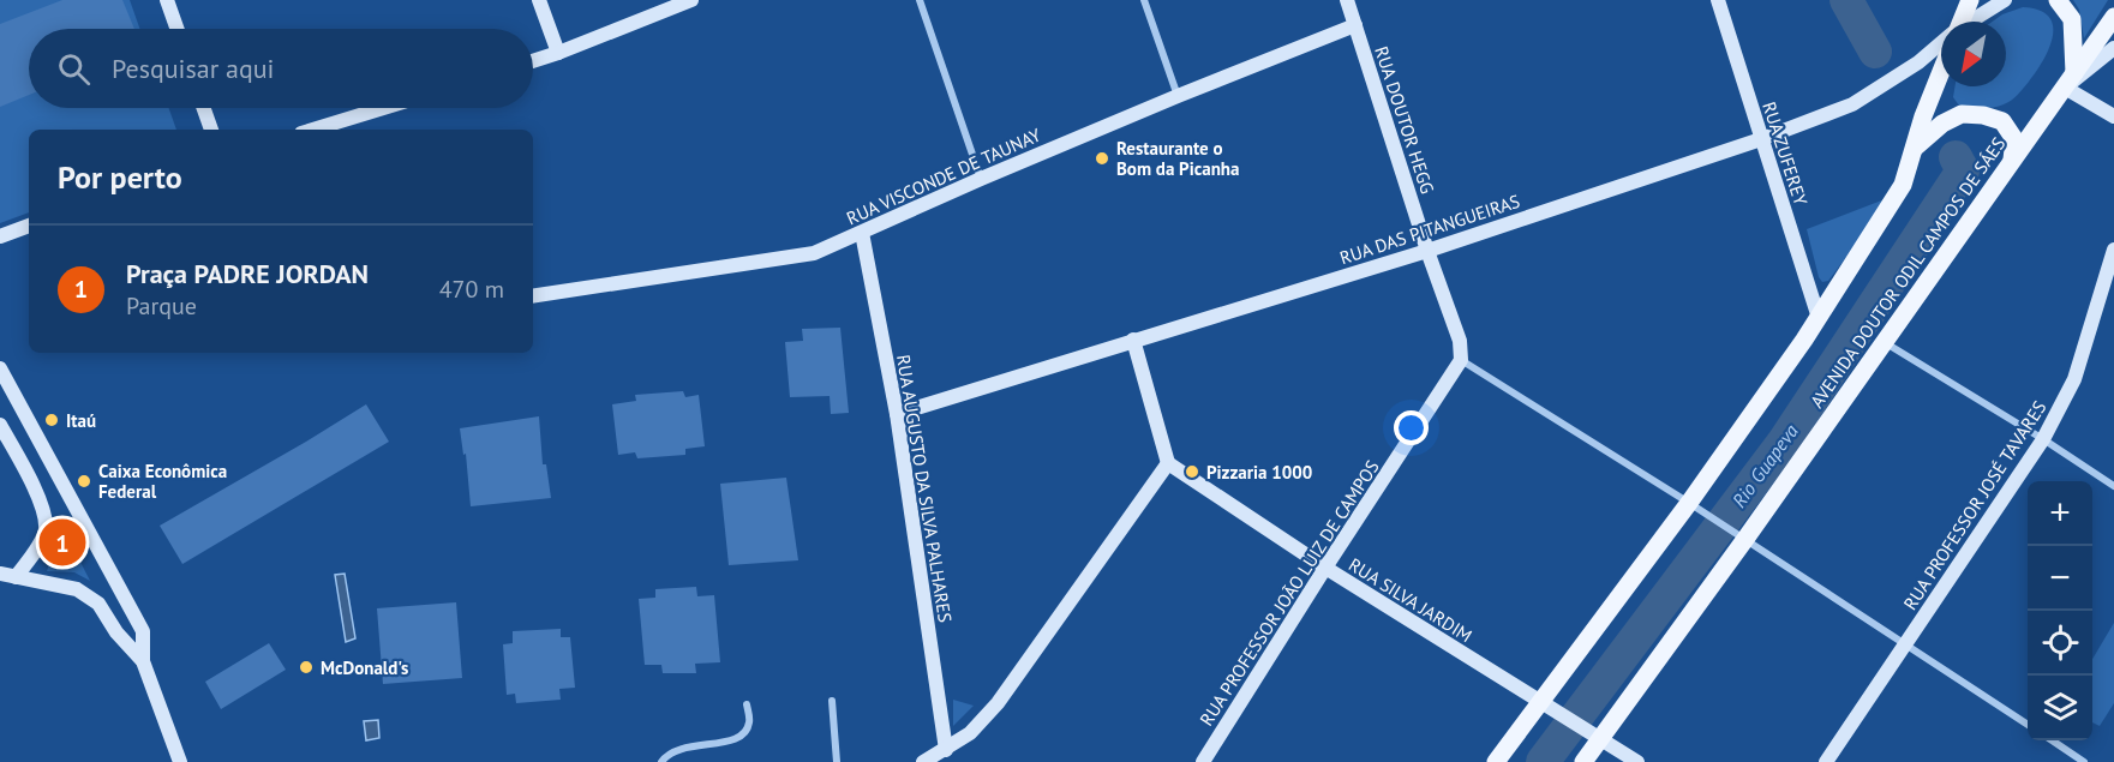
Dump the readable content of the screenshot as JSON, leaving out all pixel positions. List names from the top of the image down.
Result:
{
  "streets": {
    "main road": ["AVENIDA DOUTOR ODIL CAMPOS DE SÁES"],
    "street": [
      "RUA DOUTOR HEGG",
      "RUA ZUFEREY",
      "RUA VISCONDE DE TAUNAY",
      "RUA DAS PITANGUEIRAS",
      "RUA AUGUSTO DA SILVA PALHARES",
      "RUA PROFESSOR JOSÉ TAVARES",
      "RUA PROFESSOR JOÃO LUIZ DE CAMPOS",
      "RUA SILVA JARDIM"
    ]
  },
  "crossings": [
    ["RUA DOUTOR HEGG", "RUA VISCONDE DE TAUNAY"],
    ["RUA DOUTOR HEGG", "RUA DAS PITANGUEIRAS"],
    ["RUA ZUFEREY", "RUA DAS PITANGUEIRAS"],
    ["RUA VISCONDE DE TAUNAY", "RUA AUGUSTO DA SILVA PALHARES"],
    ["RUA DAS PITANGUEIRAS", "RUA AUGUSTO DA SILVA PALHARES"],
    ["AVENIDA DOUTOR ODIL CAMPOS DE SÁES", "RUA SILVA JARDIM"],
    ["RUA PROFESSOR JOÃO LUIZ DE CAMPOS", "RUA SILVA JARDIM"]
  ],
  "water": ["Rio Guapeva"],
  "places": [
    "Restaurante o Bom da Picanha",
    "Itaú",
    "Pizzaria 1000",
    "Caixa Econômica Federal",
    "McDonald's"
  ],
  "north": "bottom left",
  "page": {
    "search": "Pesquisar aqui",
    "heading": "Por perto",
    "list": [
      {
        "mark": "1",
        "name": "Praça PADRE JORDAN",
        "note": "Parque",
        "value": "470 m"
      }
    ],
    "map_buttons": ["+", "−"],
    "pins": "1"
  }
}
